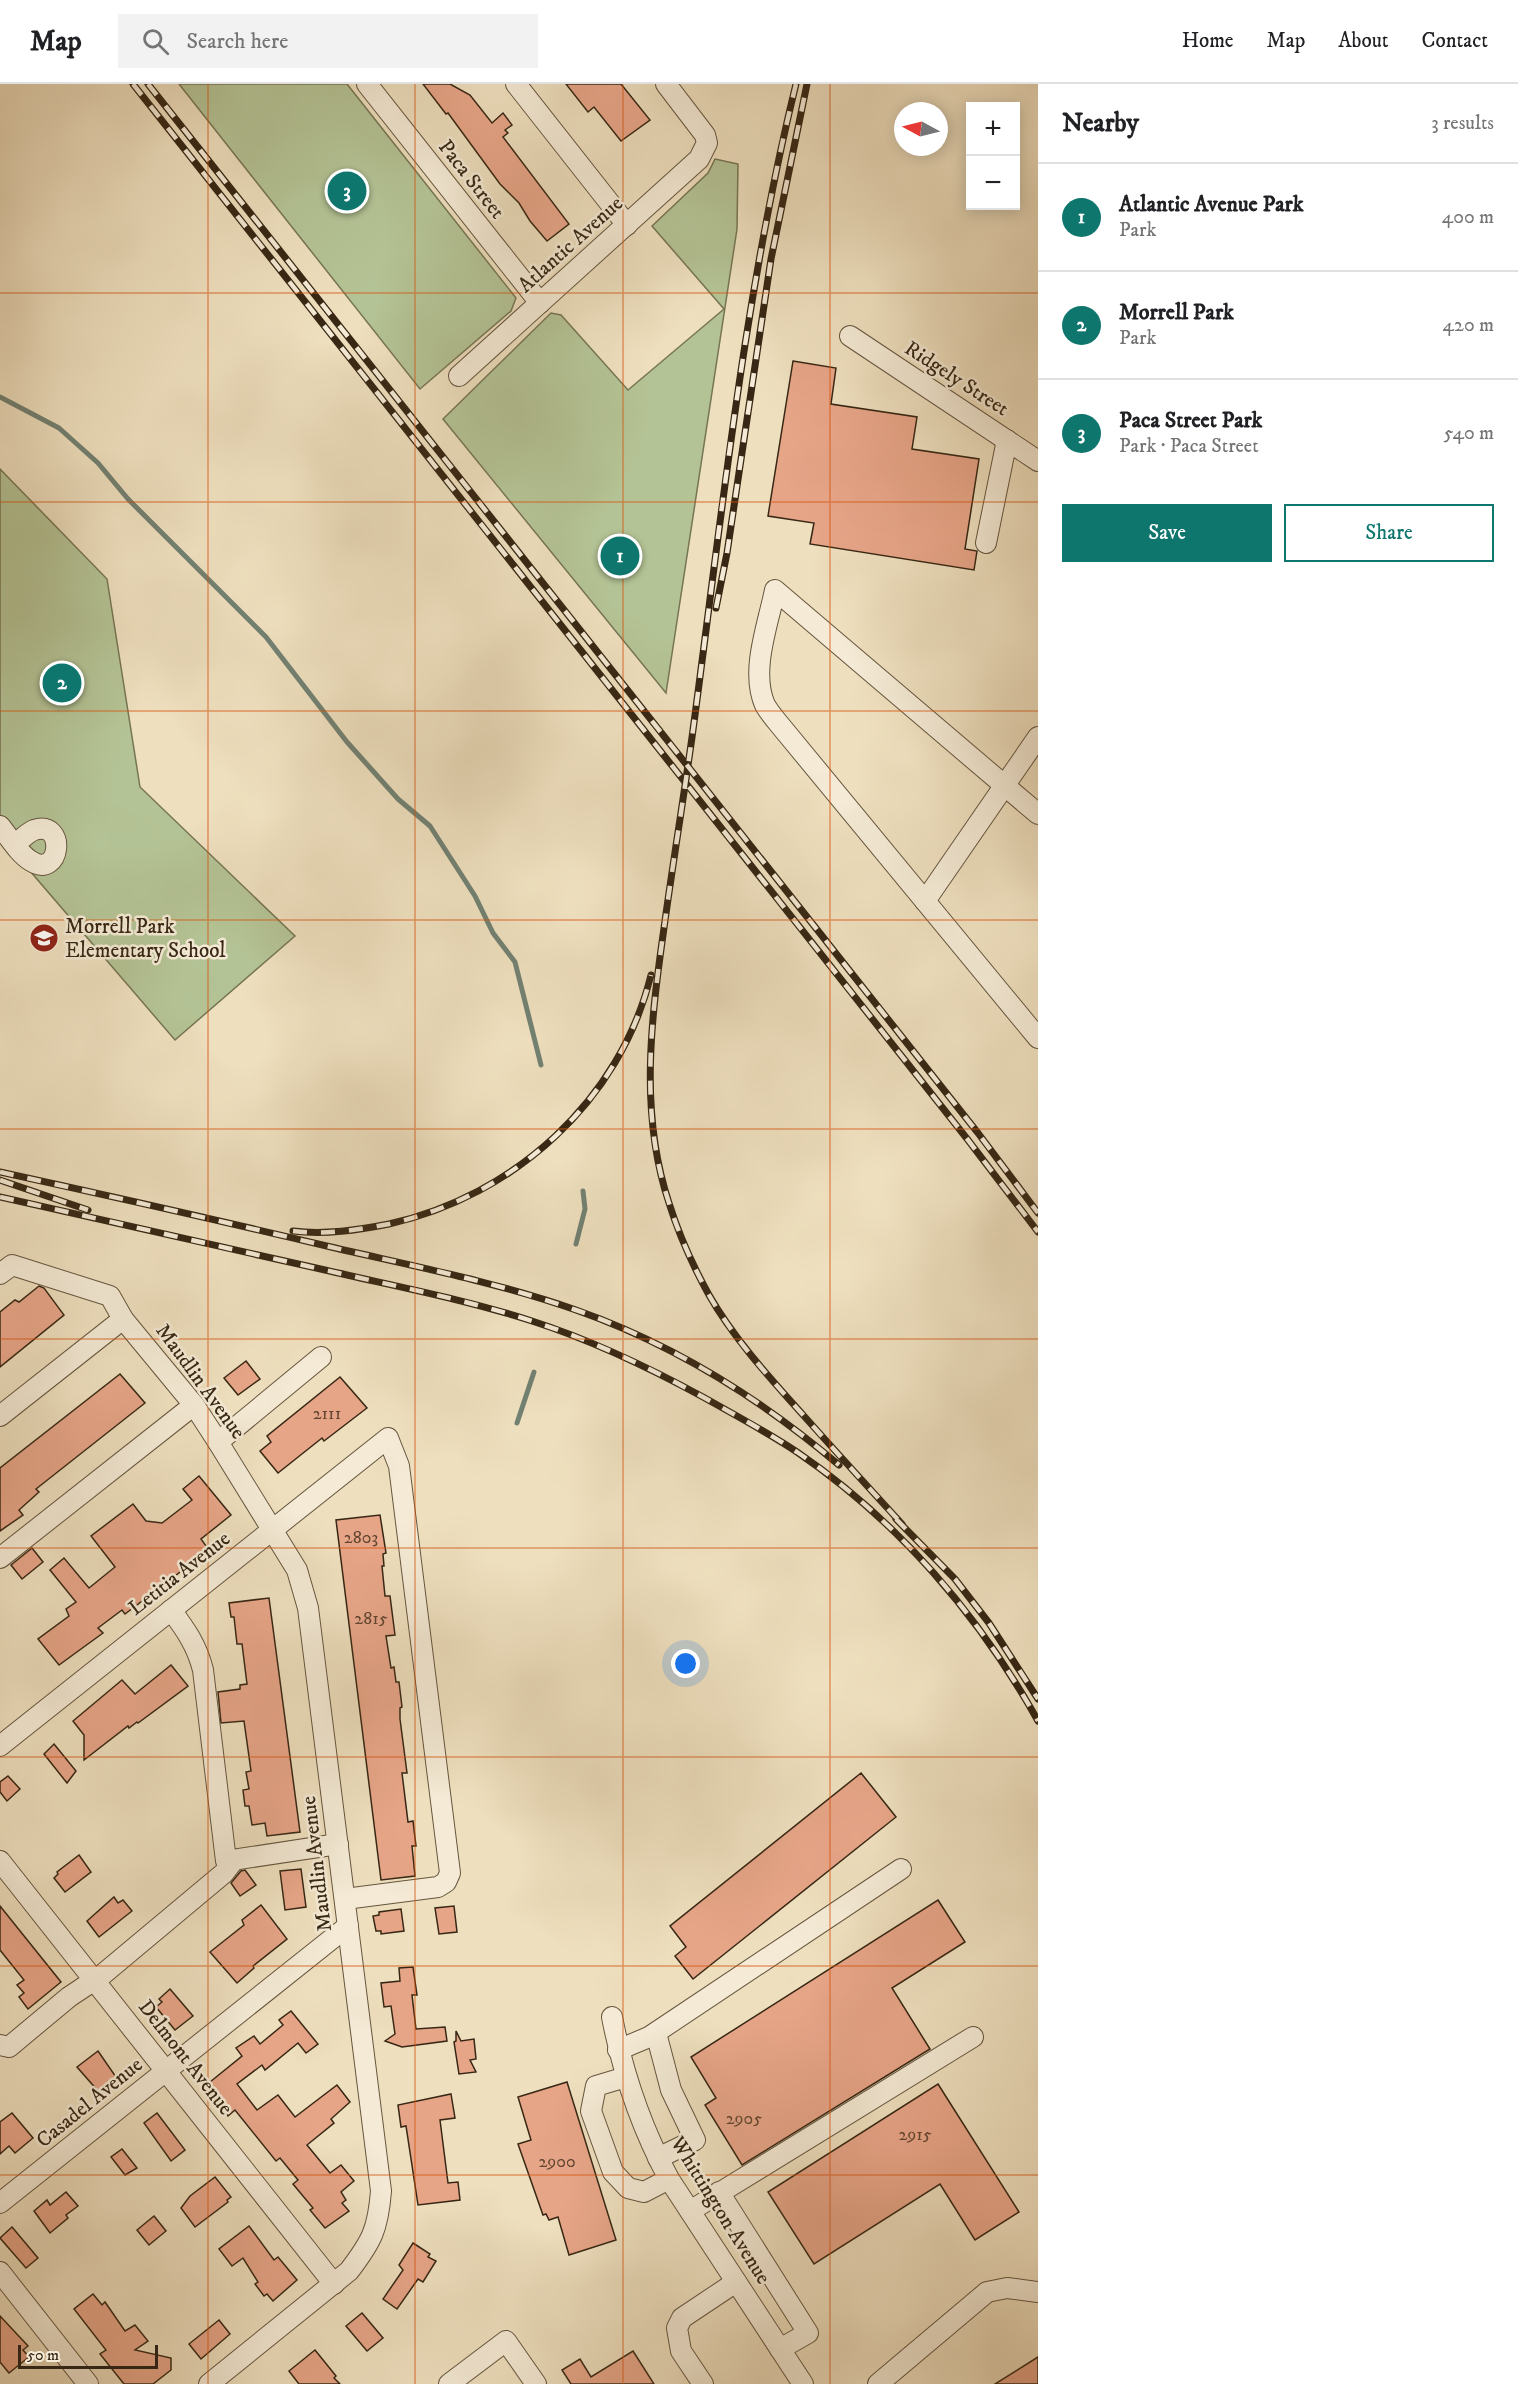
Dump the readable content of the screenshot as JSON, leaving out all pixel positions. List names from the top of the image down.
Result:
{
  "streets": {
    "street": [
      "Paca Street",
      "Atlantic Avenue",
      "Ridgely Street",
      "Maudlin Avenue",
      "Letitia Avenue",
      "Delmont Avenue",
      "Casadel Avenue",
      "Whittington Avenue"
    ]
  },
  "crossings": [
    ["Paca Street", "Atlantic Avenue"],
    ["Maudlin Avenue", "Letitia Avenue"],
    ["Maudlin Avenue", "Delmont Avenue"],
    ["Maudlin Avenue", "Casadel Avenue"],
    ["Delmont Avenue", "Casadel Avenue"]
  ],
  "places": {
    "school or university": ["Morrell Park Elementary School"]
  },
  "house_numbers": [
    "2111",
    "2803",
    "2815",
    "2905",
    "2915",
    "2900"
  ],
  "scale_bar": "50 m",
  "north": "left",
  "page": {
    "header": "Map",
    "search": "Search here",
    "nav": [
      "Home",
      "Map",
      "About",
      "Contact"
    ],
    "heading": ["Nearby", "3 results"],
    "map_buttons": ["+", "−"],
    "list": [
      {
        "mark": "1",
        "name": "Atlantic Avenue Park",
        "note": "Park",
        "value": "400 m"
      },
      {
        "mark": "2",
        "name": "Morrell Park",
        "note": "Park",
        "value": "420 m"
      },
      {
        "mark": "3",
        "name": "Paca Street Park",
        "note": "Park · Paca Street",
        "value": "540 m"
      }
    ],
    "pins": ["3", "1", "2"],
    "buttons": ["Save", "Share"],
    "scale": "50 m"
  }
}
